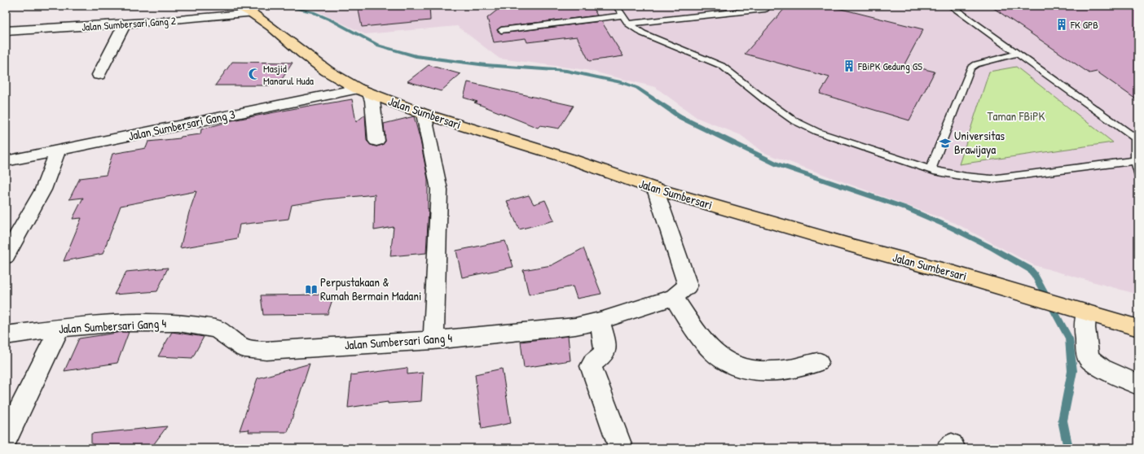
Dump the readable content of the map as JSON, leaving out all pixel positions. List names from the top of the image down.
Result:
{
  "streets": {
    "main road": ["Jalan Sumbersari"],
    "street": ["Jalan Sumbersari Gang 2", "Jalan Sumbersari Gang 3", "Jalan Sumbersari Gang 4"]
  },
  "crossings": [
    ["Jalan Sumbersari Gang 2", "Jalan Sumbersari"],
    ["Jalan Sumbersari", "Jalan Sumbersari Gang 3"],
    ["Jalan Sumbersari", "Jalan Sumbersari Gang 4"]
  ],
  "parks": ["Taman FBiPK"],
  "places": {
    "building": ["FK GPB", "FBiPK Gedung GS"],
    "mosque": ["Masjid Manarul Huda"],
    "school or university": ["Universitas Brawijaya"],
    "library": ["Perpustakaan & Rumah Bermain Madani"]
  }
}
